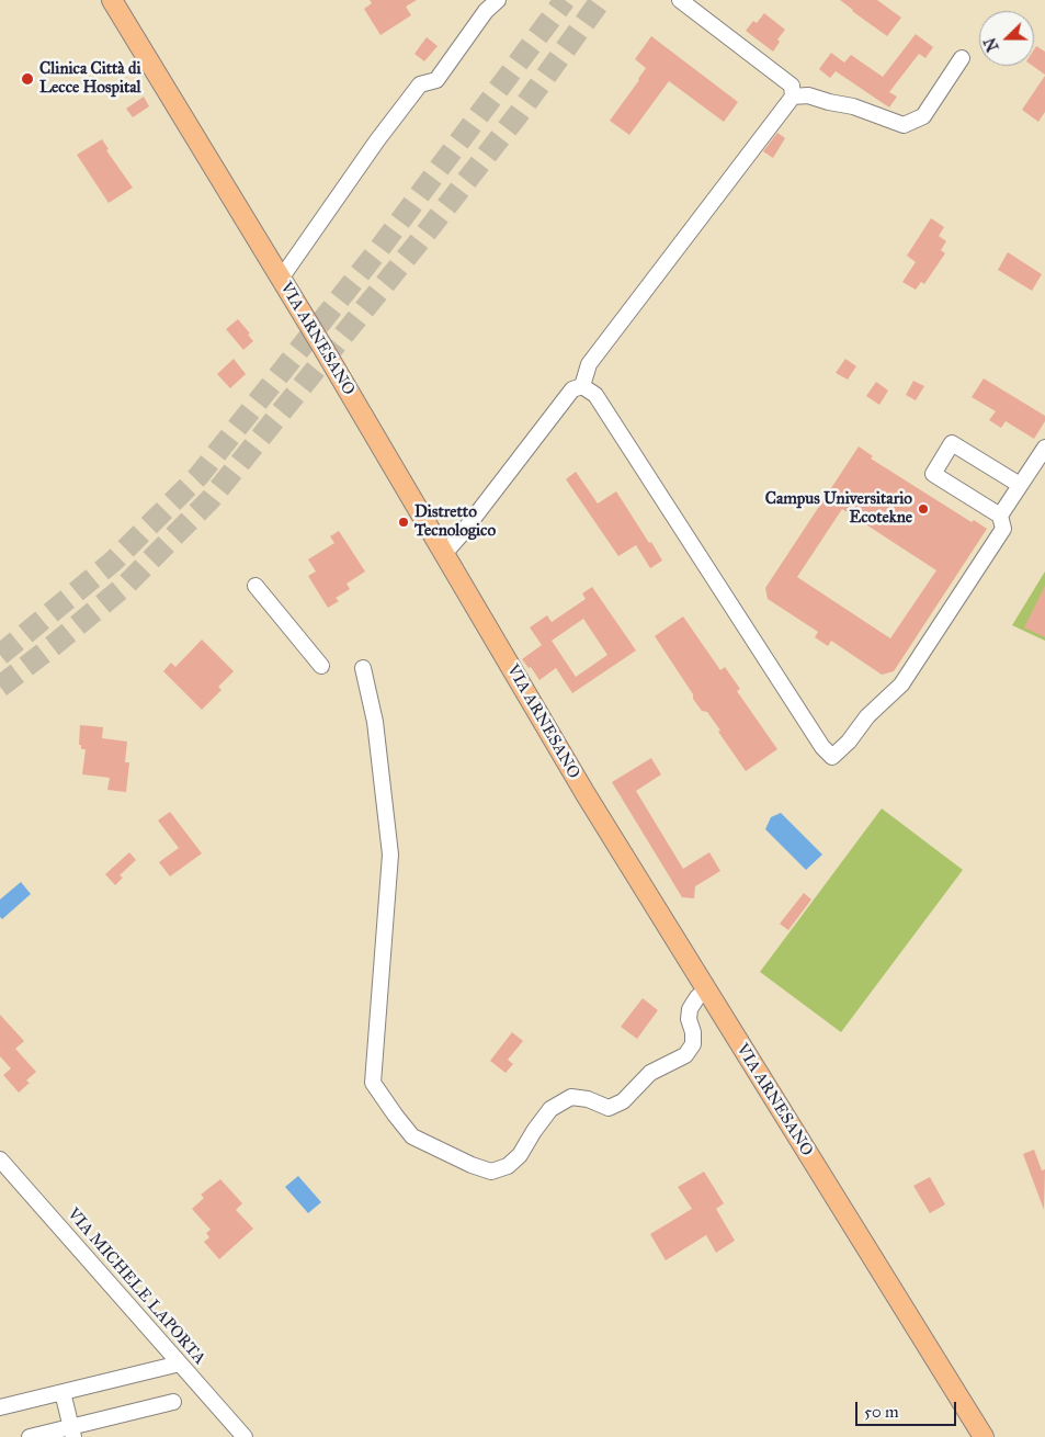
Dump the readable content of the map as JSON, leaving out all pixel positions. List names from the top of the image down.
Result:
{
  "streets": {
    "main road": ["VIA ARNESANO"],
    "street": ["VIA MICHELE LAPORTA"]
  },
  "places": ["Clinica Città di Lecce Hospital", "Campus Universitario Ecotekne", "Distretto Tecnologico"],
  "scale_bar": "50 m",
  "north": "left"
}
